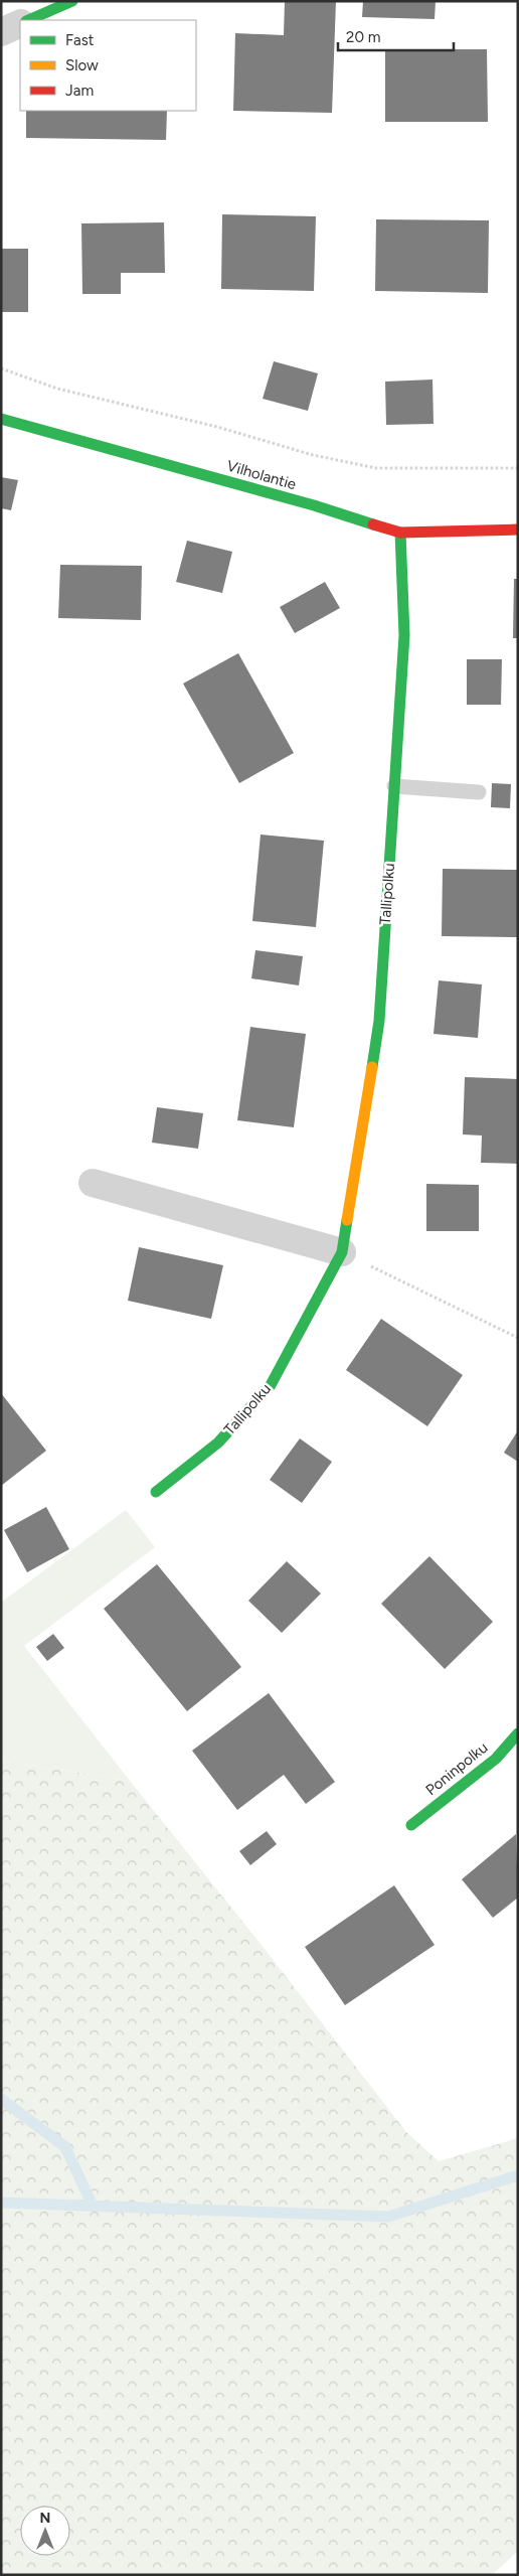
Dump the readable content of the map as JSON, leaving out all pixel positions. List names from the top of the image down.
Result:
{
  "streets": {
    "street": ["Vilholantie", "Tallipolku", "Poninpolku"]
  },
  "crossings": [
    ["Vilholantie", "Tallipolku"]
  ],
  "legend": ["Fast", "Slow", "Jam"],
  "scale_bar": "20 m",
  "north": "top"
}
